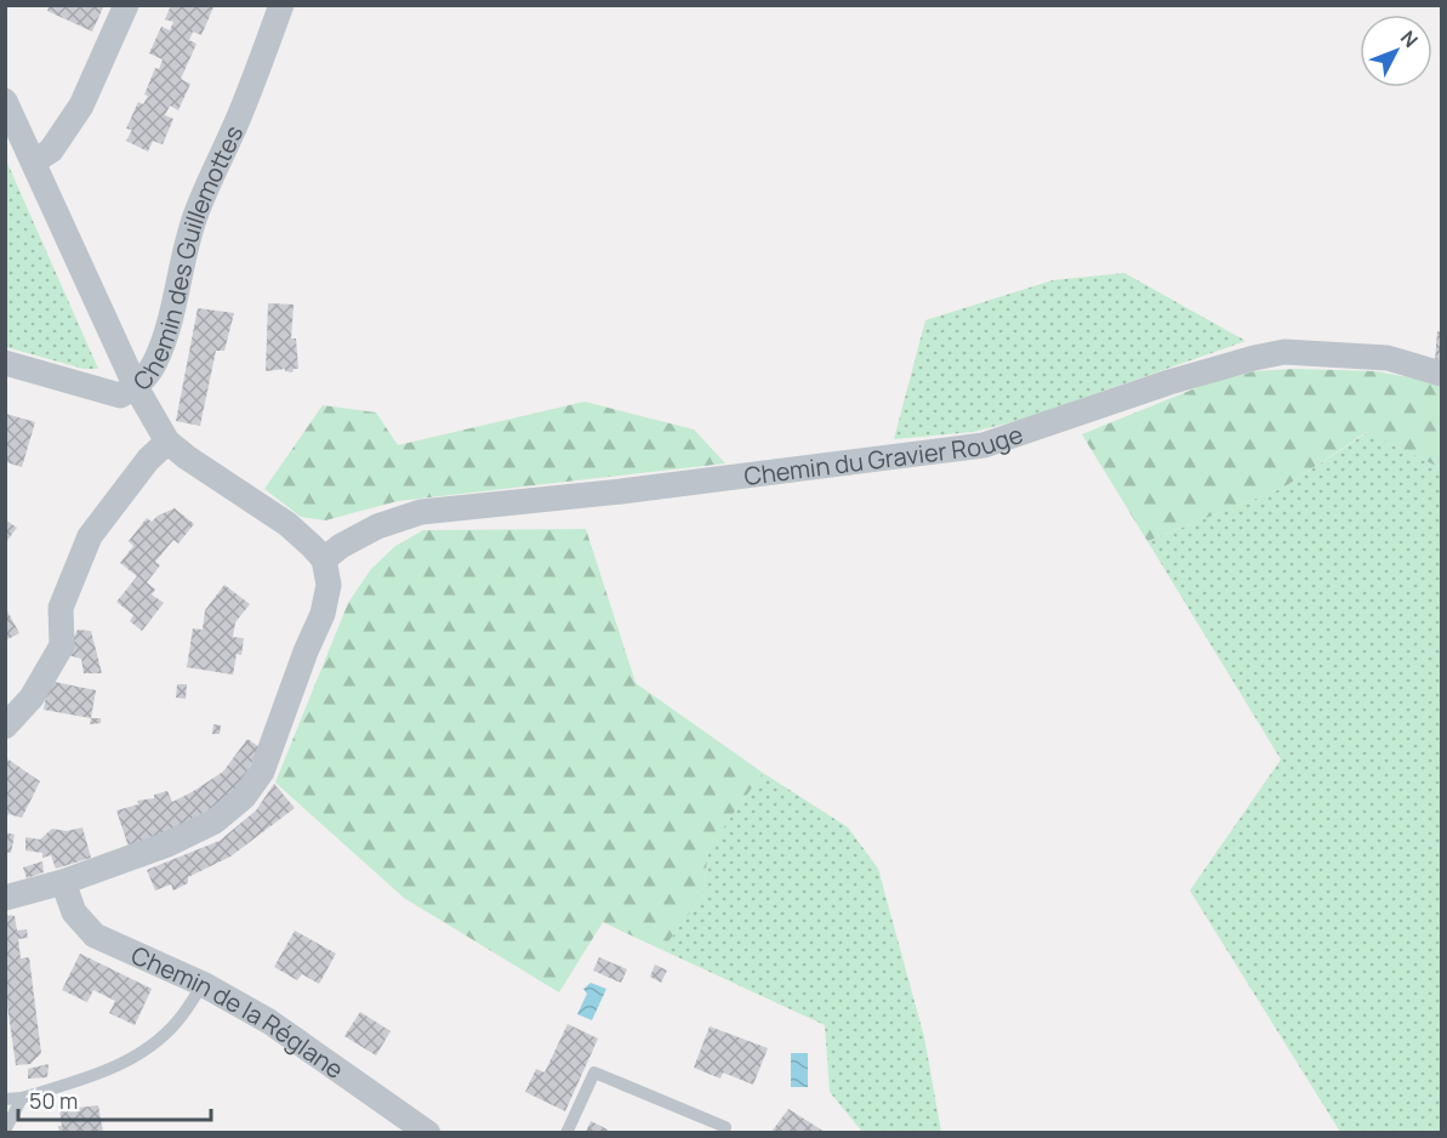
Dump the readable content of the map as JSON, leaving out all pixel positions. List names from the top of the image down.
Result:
{
  "streets": {
    "street": ["Chemin des Guillemottes", "Chemin du Gravier Rouge", "Chemin de la Réglane"]
  },
  "crossings": [
    ["Chemin des Guillemottes", "Chemin du Gravier Rouge"]
  ],
  "scale_bar": "50 m",
  "north": "top right"
}
